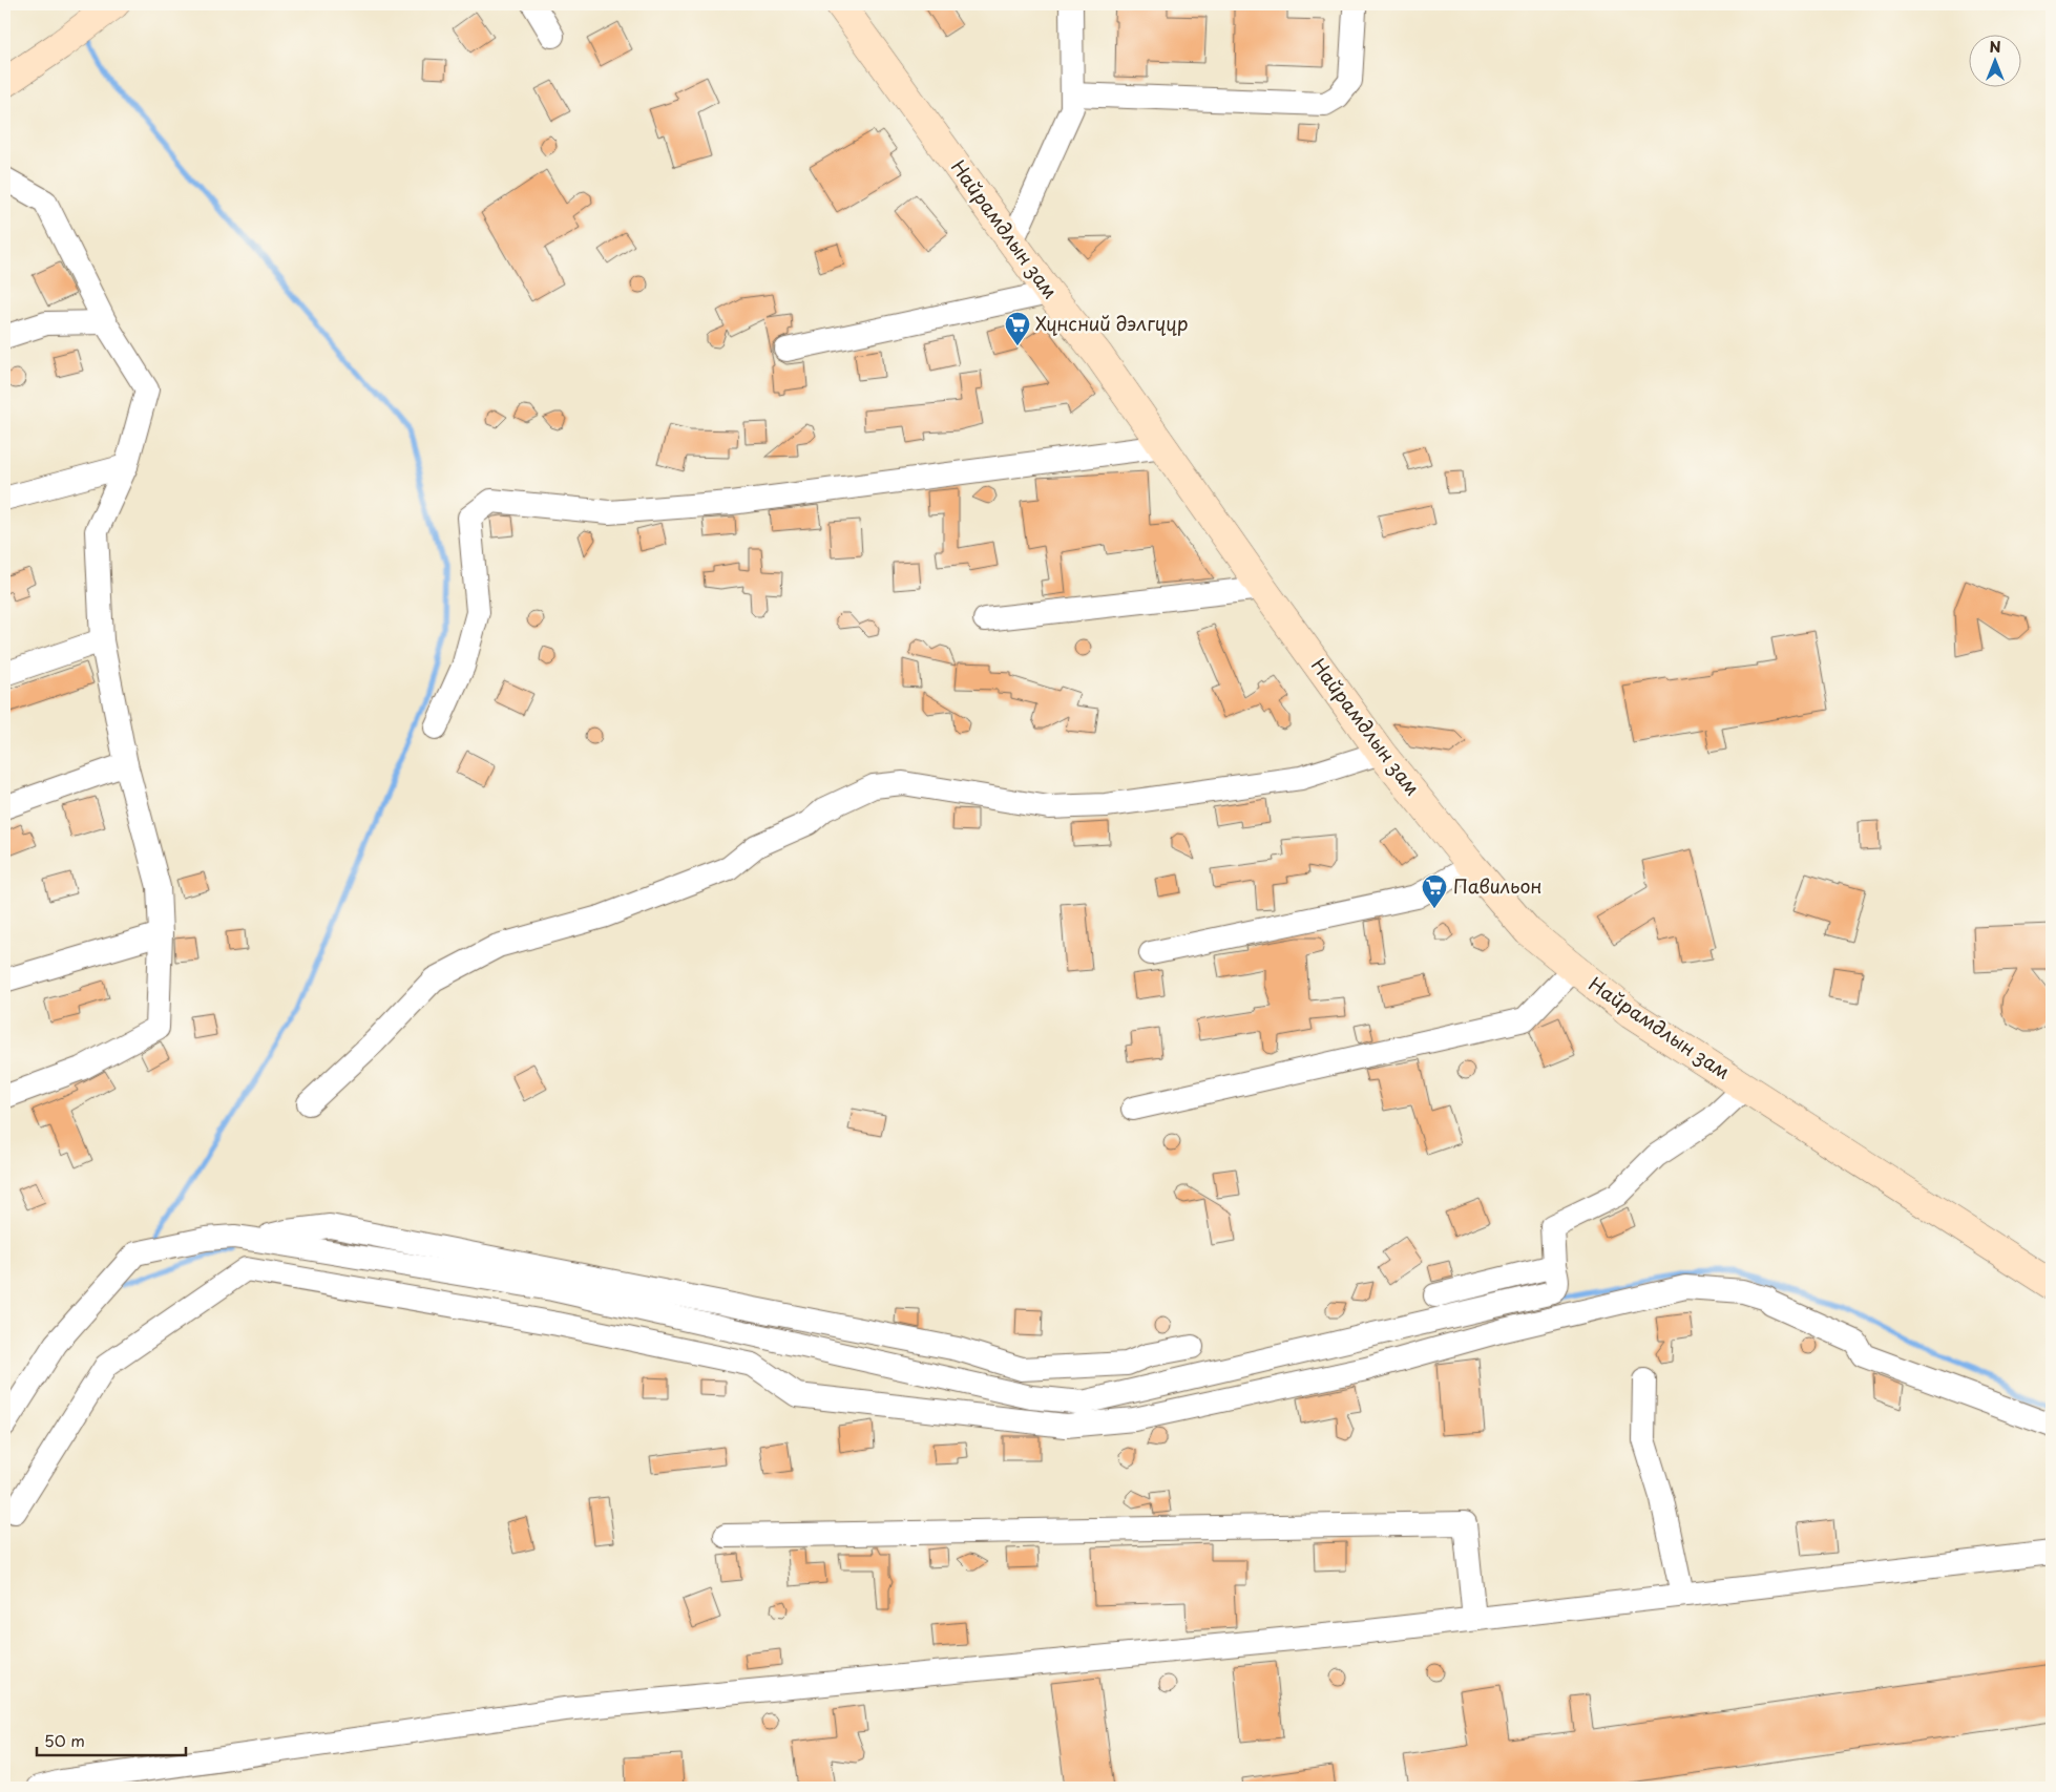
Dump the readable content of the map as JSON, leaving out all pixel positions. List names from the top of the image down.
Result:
{
  "streets": {
    "main road": ["Найрамдлын зам"]
  },
  "places": {
    "supermarket": ["Хүнсний дэлгүүр", "Павильон"]
  },
  "scale_bar": "50 m",
  "north": "top"
}
